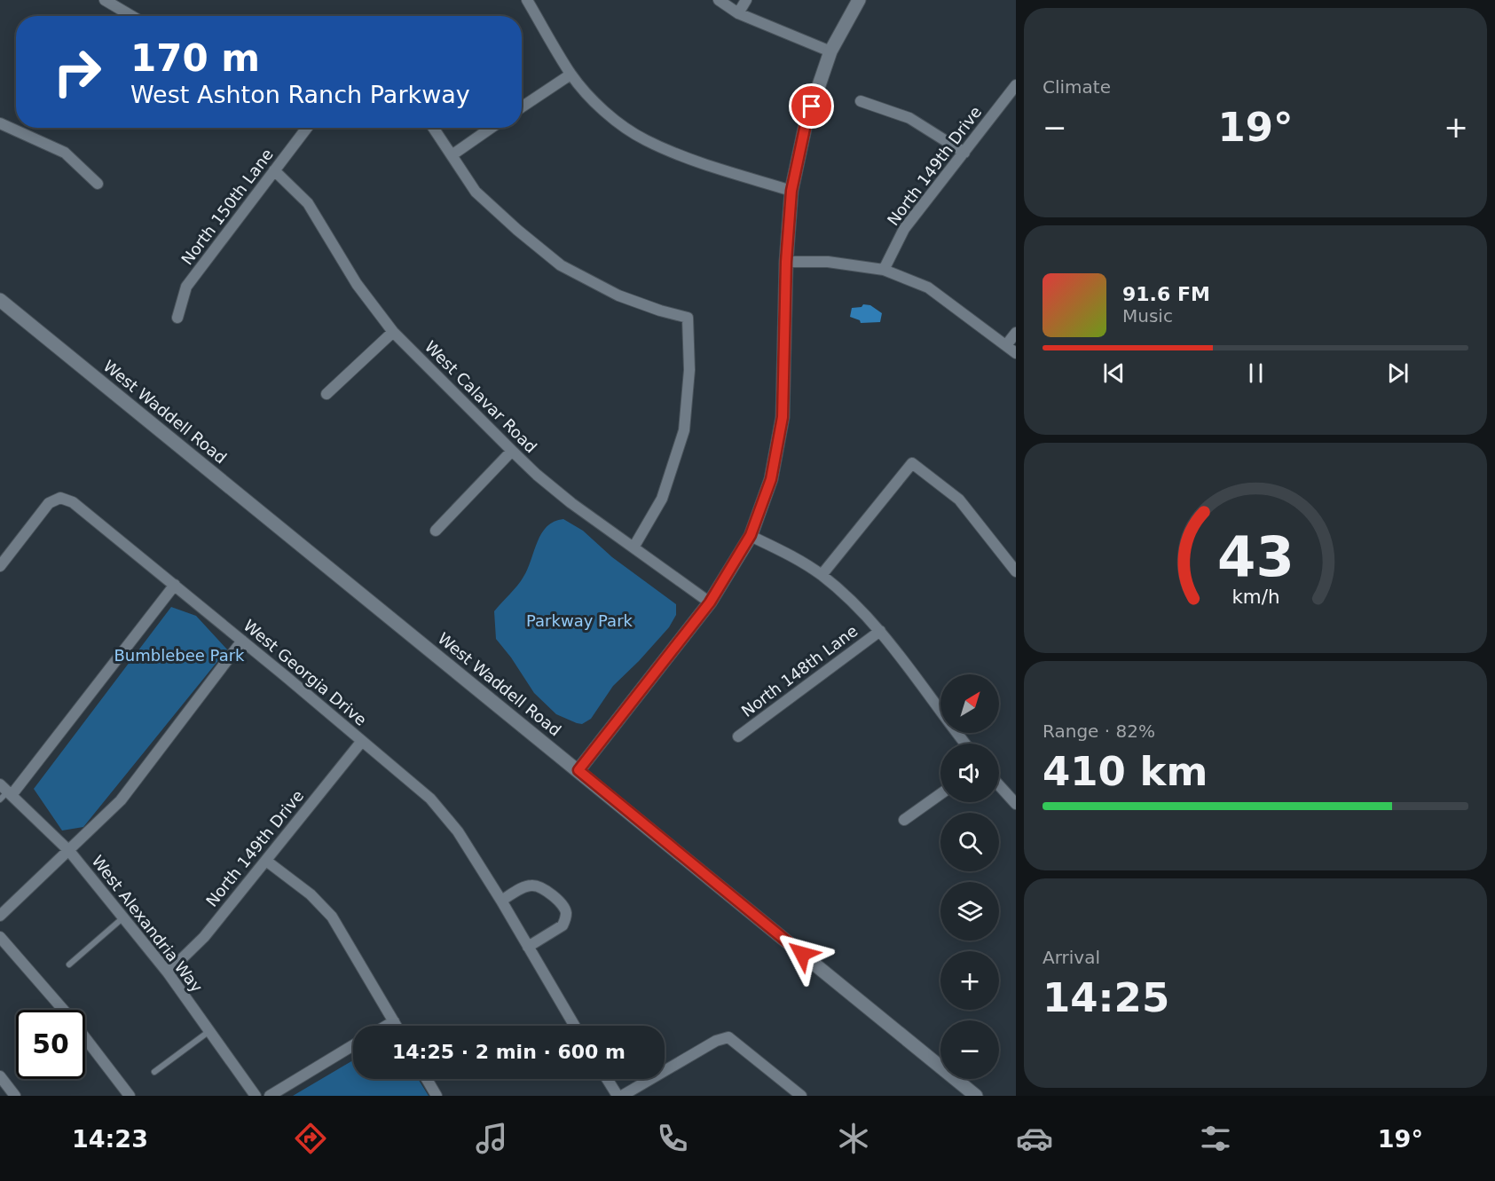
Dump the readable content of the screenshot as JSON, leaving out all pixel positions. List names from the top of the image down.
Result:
{
  "streets": {
    "main road": ["West Waddell Road"],
    "street": [
      "North 149th Drive",
      "North 150th Lane",
      "West Calavar Road",
      "North 148th Lane",
      "West Georgia Drive",
      "West Alexandria Way"
    ]
  },
  "crossings": [
    ["North 149th Drive", "West Georgia Drive"],
    ["North 149th Drive", "West Alexandria Way"],
    ["North 150th Lane", "West Calavar Road"]
  ],
  "parks": ["Parkway Park", "Bumblebee Park"],
  "north": "top right",
  "page": {
    "tile": [
      "Climate",
      ["Range · 82%", "410 km"],
      ["Arrival", "14:25"]
    ],
    "turn": ["170 m", "West Ashton Ranch Parkway"],
    "heat": ["−", "19°", "+"],
    "song": ["91.6 FM", "Music"],
    "map_buttons": ["+", "−"],
    "limit": "50",
    "trip": "14:25 · 2 min · 600 m",
    "tabs": ["14:23", "19°"],
    "gauge": ["43", "km/h"]
  }
}
